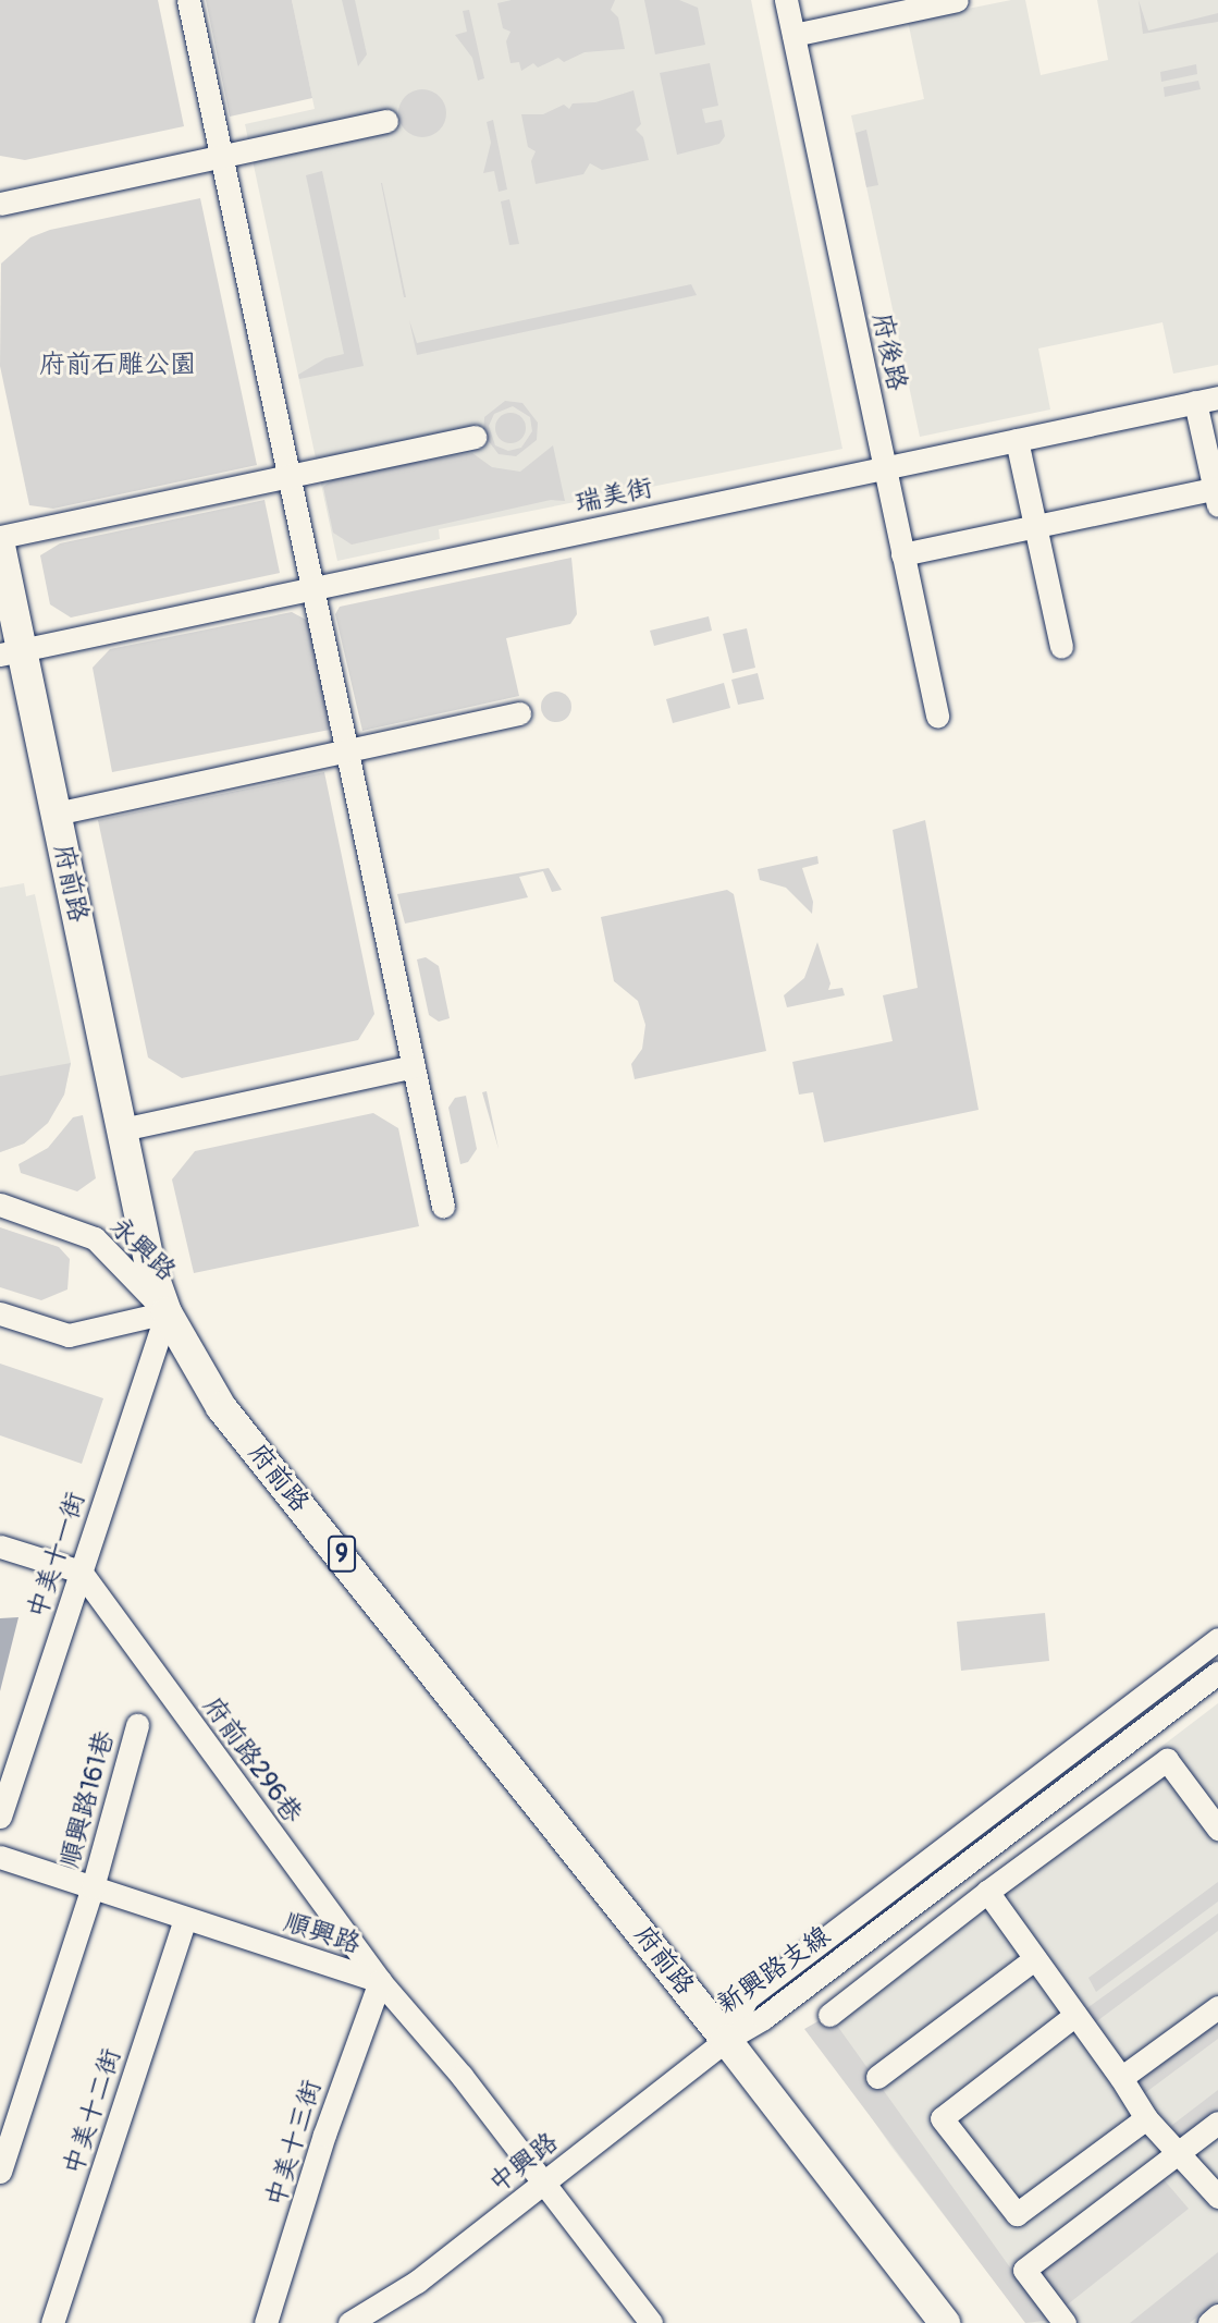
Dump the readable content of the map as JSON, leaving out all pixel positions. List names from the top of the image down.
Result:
{
  "streets": {
    "main road": ["府前路", "9"],
    "street": [
      "府後路",
      "瑞美街",
      "永興路",
      "中美十一街",
      "府前路296巷",
      "順興路161巷",
      "順興路",
      "新興路支線",
      "中美十二街",
      "中美十三街",
      "中興路"
    ]
  },
  "crossings": [
    ["府後路", "瑞美街"],
    ["瑞美街", "府前路"],
    ["府前路", "永興路"],
    ["府前路", "中美十一街"],
    ["府前路", "新興路支線"],
    ["府前路", "中興路"],
    ["永興路", "中美十一街"],
    ["中美十一街", "府前路296巷"],
    ["府前路296巷", "順興路"],
    ["府前路296巷", "中美十三街"],
    ["順興路161巷", "順興路"],
    ["順興路", "中美十二街"],
    ["順興路", "中美十三街"],
    ["順興路", "中興路"],
    ["新興路支線", "中興路"]
  ],
  "parks": ["府前石雕公園"]
}
